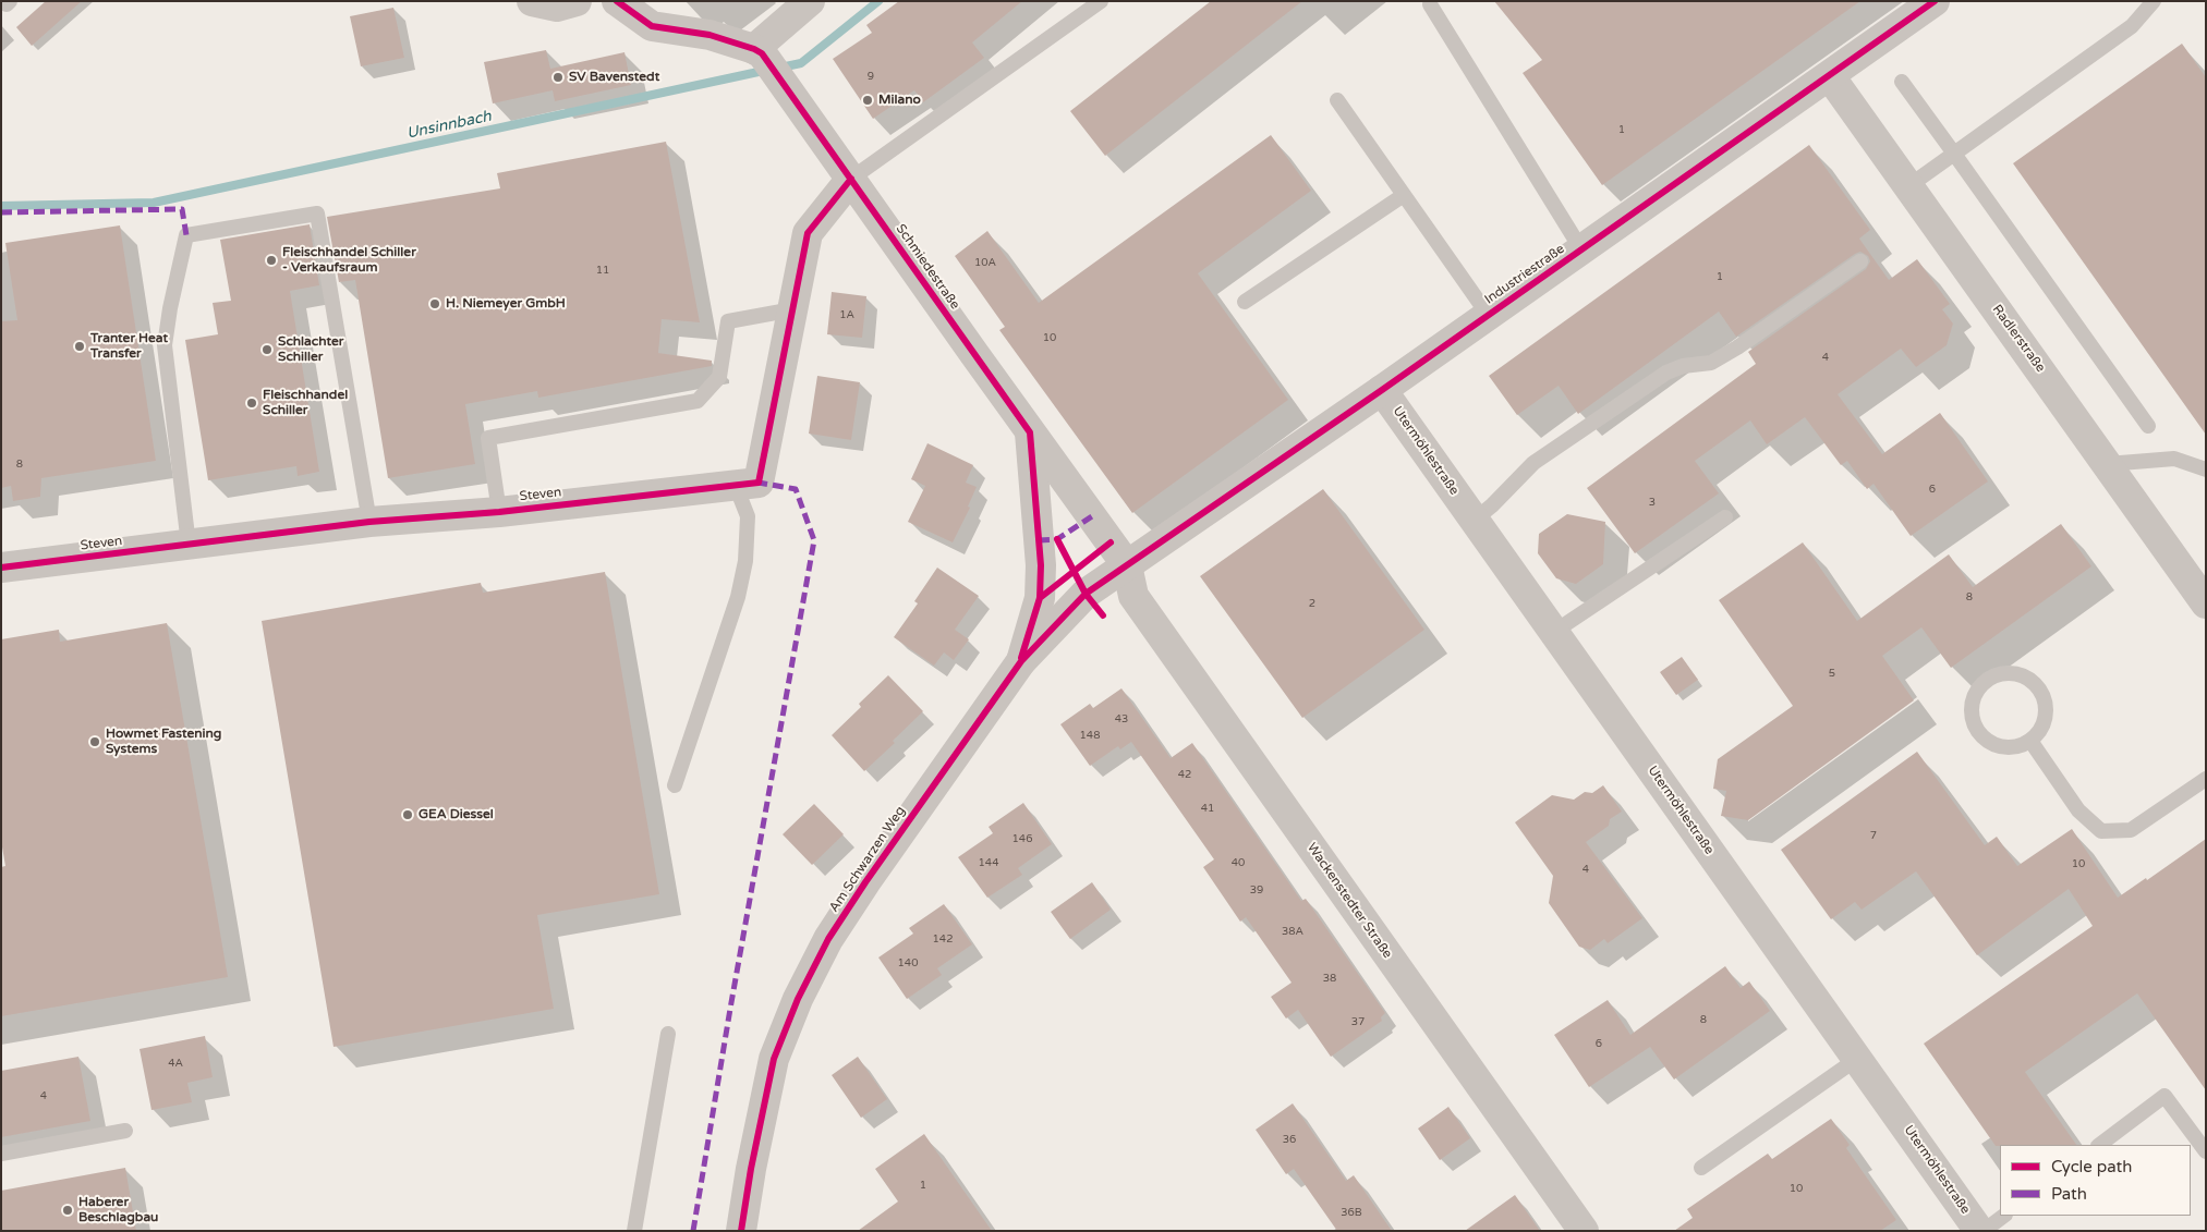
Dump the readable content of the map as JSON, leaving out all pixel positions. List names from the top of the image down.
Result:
{
  "streets": {
    "street": [
      "Schmiedestraße",
      "Industriestraße",
      "Radlerstraße",
      "Utermöhlestraße",
      "Steven",
      "Am Schwarzen Weg",
      "Wackenstedter Straße"
    ]
  },
  "crossings": [
    ["Schmiedestraße", "Industriestraße"],
    ["Schmiedestraße", "Steven"],
    ["Schmiedestraße", "Am Schwarzen Weg"],
    ["Schmiedestraße", "Wackenstedter Straße"],
    ["Industriestraße", "Radlerstraße"],
    ["Industriestraße", "Utermöhlestraße"],
    ["Industriestraße", "Am Schwarzen Weg"],
    ["Industriestraße", "Wackenstedter Straße"],
    ["Am Schwarzen Weg", "Wackenstedter Straße"]
  ],
  "water": ["Unsinnbach"],
  "places": [
    "SV Bavenstedt",
    "Milano",
    "Fleischhandel Schiller - Verkaufsraum",
    "H. Niemeyer GmbH",
    "Tranter Heat Transfer",
    "Schlachter Schiller",
    "Fleischhandel Schiller",
    "Howmet Fastening Systems",
    "GEA Diessel",
    "Haberer Beschlagbau"
  ],
  "house_numbers": [
    "9",
    "1",
    "10A",
    "11",
    "1",
    "1A",
    "10",
    "4",
    "8",
    "6",
    "3",
    "8",
    "2",
    "5",
    "43",
    "148",
    "42",
    "41",
    "7",
    "146",
    "144",
    "40",
    "10",
    "4",
    "39",
    "38A",
    "142",
    "140",
    "38",
    "8",
    "37",
    "6",
    "4A",
    "4",
    "36",
    "1",
    "10",
    "36B"
  ],
  "legend": ["Cycle path", "Path"]
}
